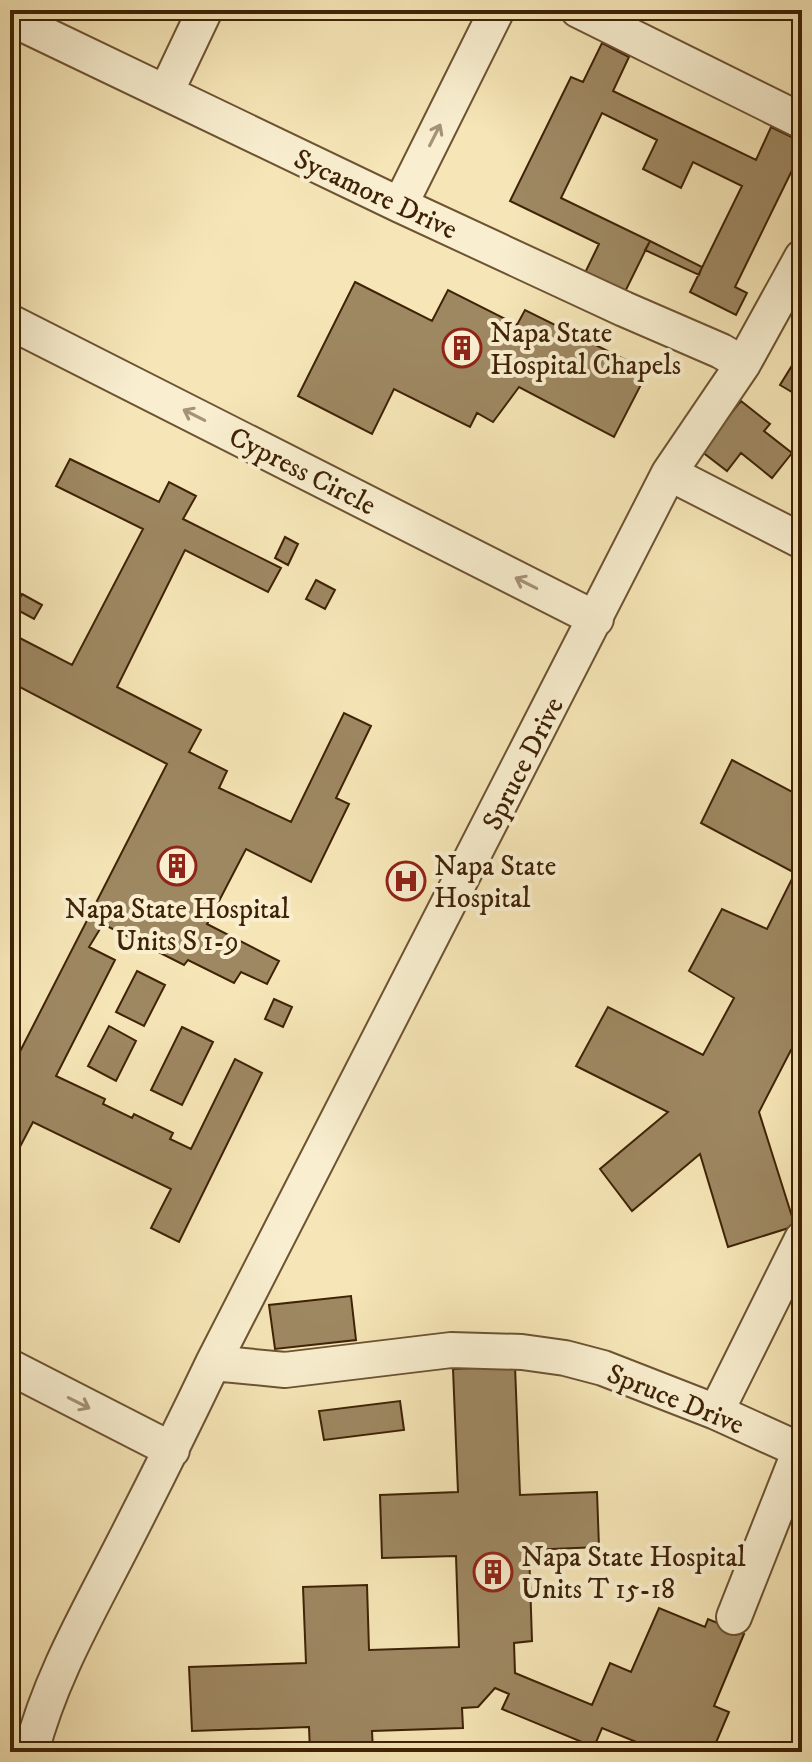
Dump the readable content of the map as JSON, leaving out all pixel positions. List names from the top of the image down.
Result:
{
  "streets": {
    "street": ["Sycamore Drive", "Cypress Circle", "Spruce Drive"]
  },
  "crossings": [
    ["Sycamore Drive", "Spruce Drive"],
    ["Cypress Circle", "Spruce Drive"]
  ],
  "one_way": ["Cypress Circle"],
  "places": {
    "building": ["Napa State Hospital Chapels", "Napa State Hospital Units S 1-9", "Napa State Hospital Units T 15-18"],
    "hospital": ["Napa State Hospital"]
  }
}
